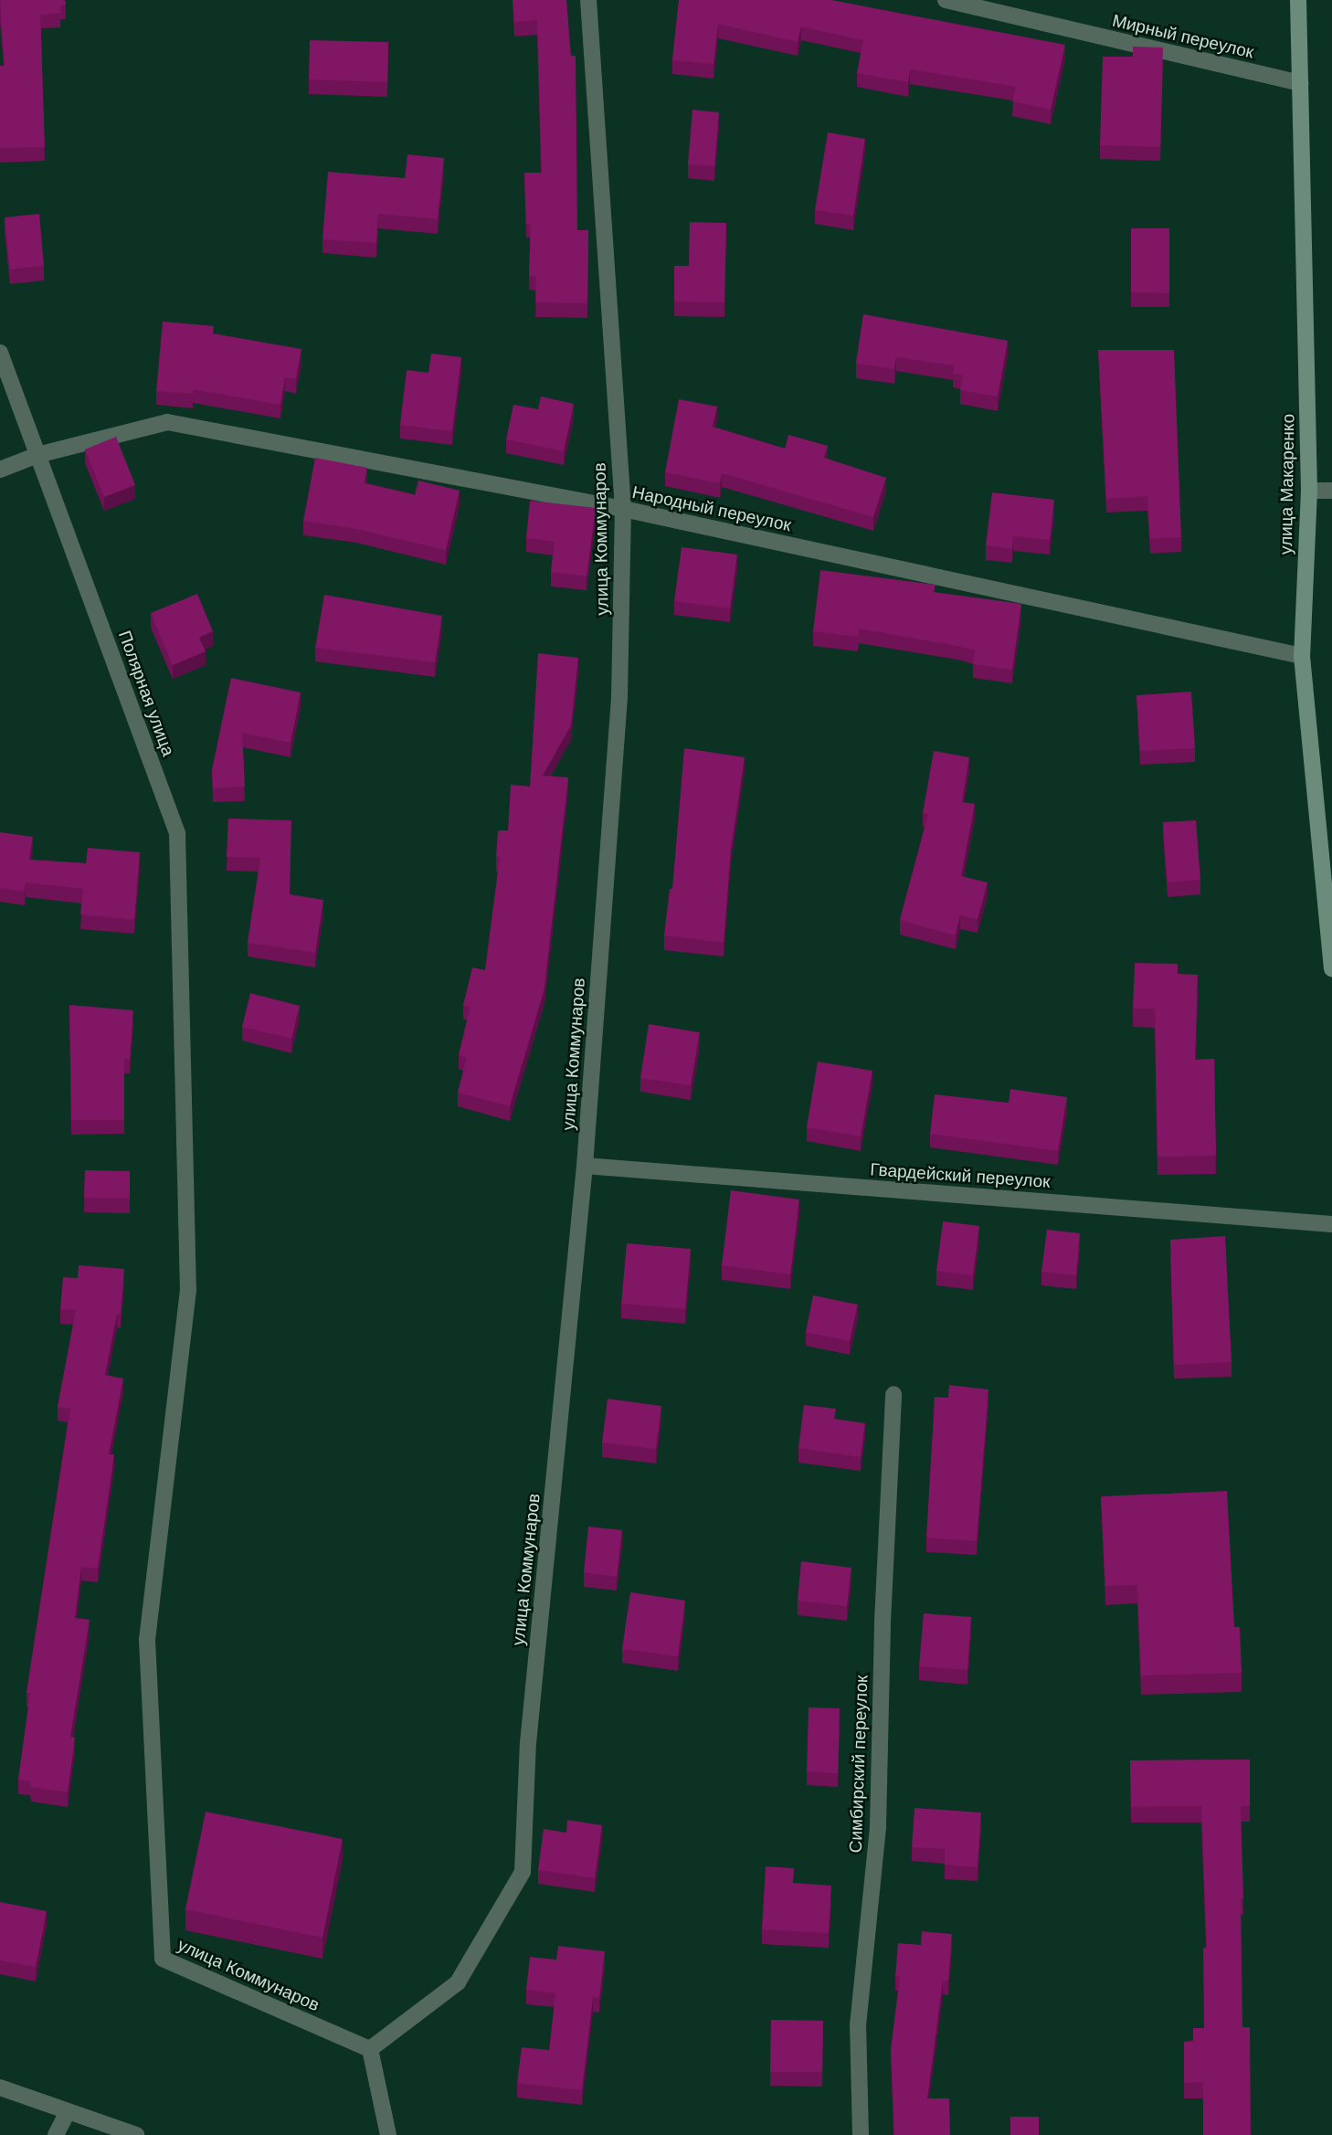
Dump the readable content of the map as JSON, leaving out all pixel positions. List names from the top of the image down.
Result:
{
  "streets": {
    "main road": ["улица Макаренко"],
    "street": [
      "Мирный переулок",
      "Народный переулок",
      "улица Коммунаров",
      "Полярная улица",
      "Гвардейский переулок",
      "Симбирский переулок"
    ]
  },
  "crossings": [
    ["Мирный переулок", "улица Макаренко"],
    ["улица Макаренко", "Народный переулок"],
    ["Народный переулок", "улица Коммунаров"],
    ["Народный переулок", "Полярная улица"],
    ["улица Коммунаров", "Полярная улица"],
    ["улица Коммунаров", "Гвардейский переулок"]
  ]
}
